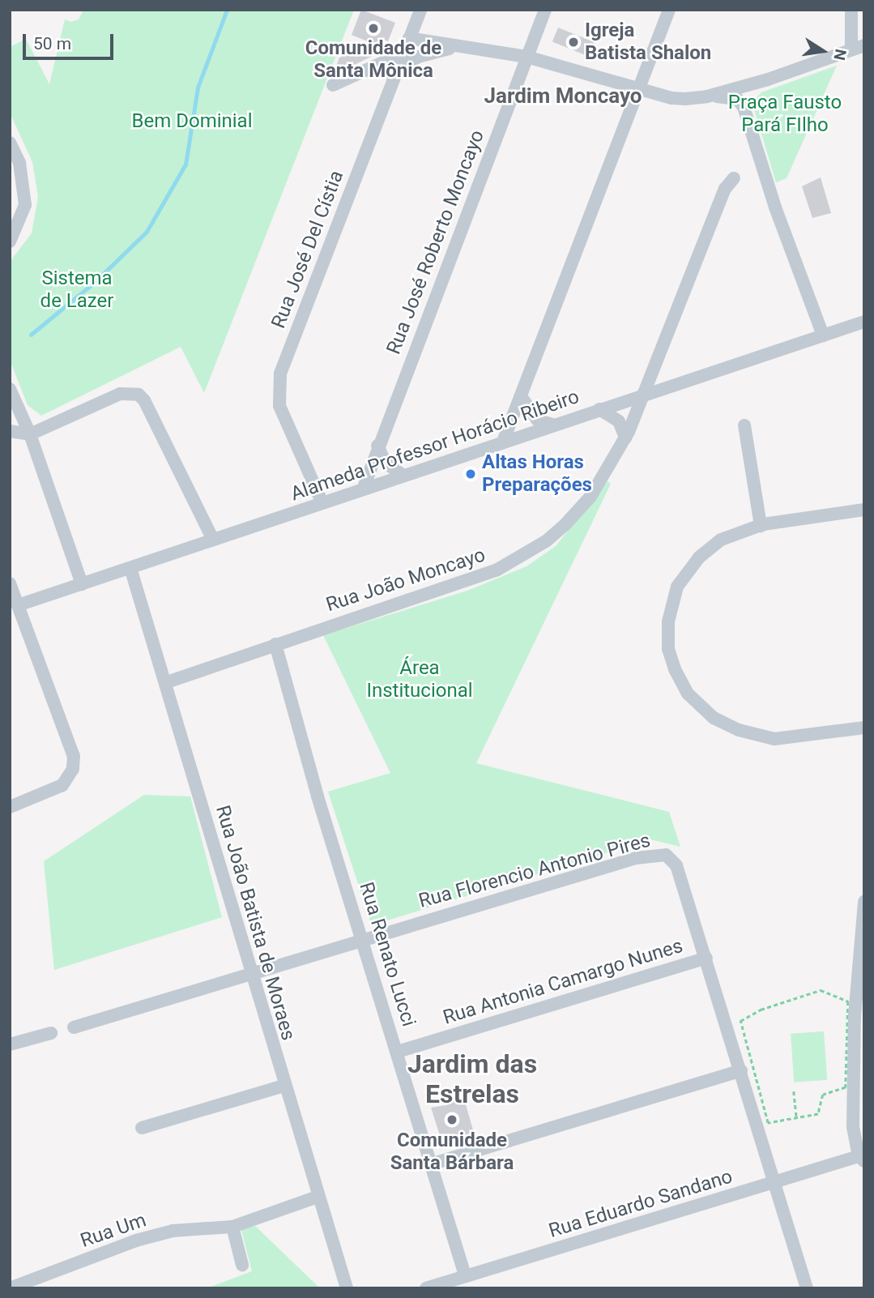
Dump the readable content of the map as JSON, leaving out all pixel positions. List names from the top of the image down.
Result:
{
  "streets": {
    "street": [
      "Rua José Roberto Moncayo",
      "Rua José Del Cístia",
      "Alameda Professor Horácio Ribeiro",
      "Rua João Moncayo",
      "Rua Florencio Antonio Pires",
      "Rua João Batista de Moraes",
      "Rua Renato Lucci",
      "Rua Antonia Camargo Nunes",
      "Rua Eduardo Sandano",
      "Rua Um"
    ]
  },
  "crossings": [
    ["Rua José Roberto Moncayo", "Alameda Professor Horácio Ribeiro"],
    ["Rua José Del Cístia", "Alameda Professor Horácio Ribeiro"],
    ["Alameda Professor Horácio Ribeiro", "Rua João Moncayo"],
    ["Alameda Professor Horácio Ribeiro", "Rua João Batista de Moraes"],
    ["Rua João Moncayo", "Rua João Batista de Moraes"],
    ["Rua João Moncayo", "Rua Renato Lucci"],
    ["Rua Florencio Antonio Pires", "Rua João Batista de Moraes"],
    ["Rua Florencio Antonio Pires", "Rua Renato Lucci"],
    ["Rua Florencio Antonio Pires", "Rua Antonia Camargo Nunes"],
    ["Rua Florencio Antonio Pires", "Rua Eduardo Sandano"],
    ["Rua João Batista de Moraes", "Rua Um"],
    ["Rua Renato Lucci", "Rua Antonia Camargo Nunes"],
    ["Rua Renato Lucci", "Rua Eduardo Sandano"]
  ],
  "districts": ["Jardim Moncayo", "Jardim das Estrelas"],
  "parks": [
    "Praça Fausto Pará FIlho",
    "Bem Dominial",
    "Sistema de Lazer",
    "Área Institucional"
  ],
  "places": [
    "Comunidade de Santa Mônica",
    "Igreja Batista Shalon",
    "Altas Horas Preparações",
    "Comunidade Santa Bárbara"
  ],
  "scale_bar": "50 m",
  "north": "right"
}
